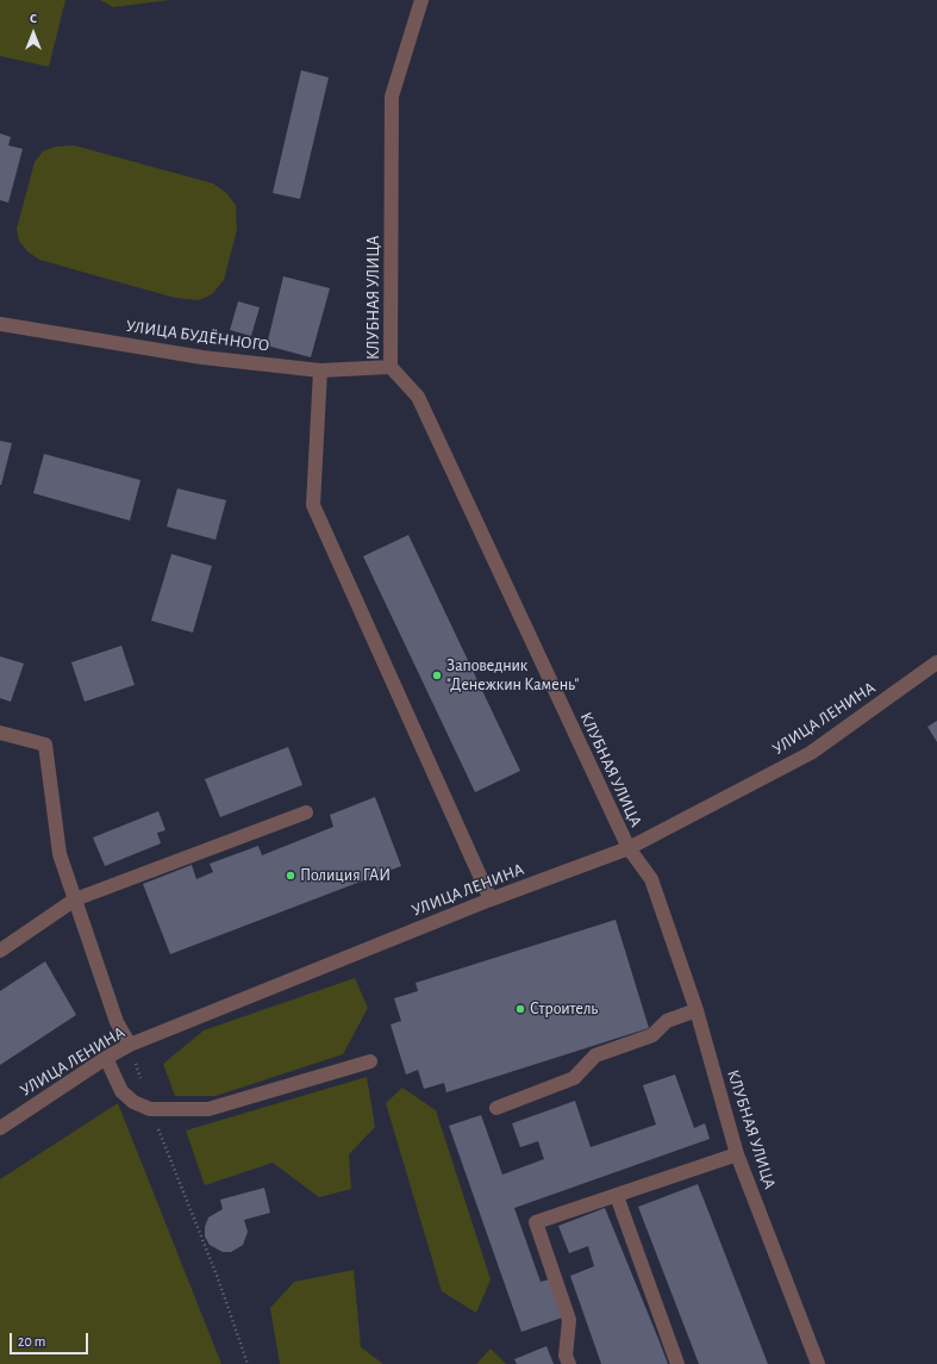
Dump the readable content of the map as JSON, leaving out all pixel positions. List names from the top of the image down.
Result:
{
  "streets": {
    "street": ["КЛУБНАЯ УЛИЦА", "УЛИЦА БУДЁННОГО", "УЛИЦА ЛЕНИНА"]
  },
  "crossings": [
    ["КЛУБНАЯ УЛИЦА", "УЛИЦА БУДЁННОГО"],
    ["КЛУБНАЯ УЛИЦА", "УЛИЦА ЛЕНИНА"]
  ],
  "places": ["Заповедник \"Денежкин Камень\"", "Полиция ГАИ", "Строитель"],
  "scale_bar": "20 m",
  "north": "top"
}
